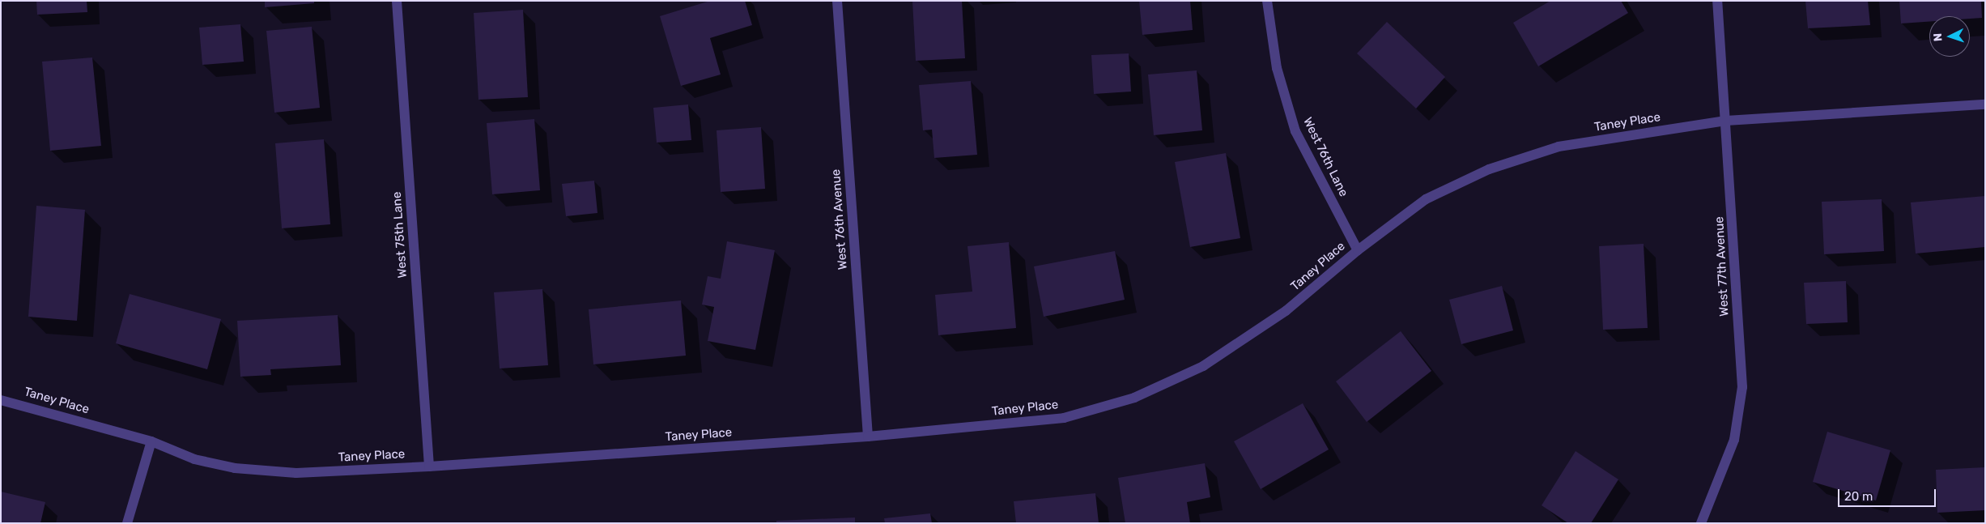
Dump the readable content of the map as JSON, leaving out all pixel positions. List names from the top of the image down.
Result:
{
  "streets": {
    "street": [
      "Taney Place",
      "West 76th Lane",
      "West 76th Avenue",
      "West 75th Lane",
      "West 77th Avenue"
    ]
  },
  "crossings": [
    ["Taney Place", "West 76th Lane"],
    ["Taney Place", "West 76th Avenue"],
    ["Taney Place", "West 75th Lane"],
    ["Taney Place", "West 77th Avenue"]
  ],
  "scale_bar": "20 m",
  "north": "left"
}
